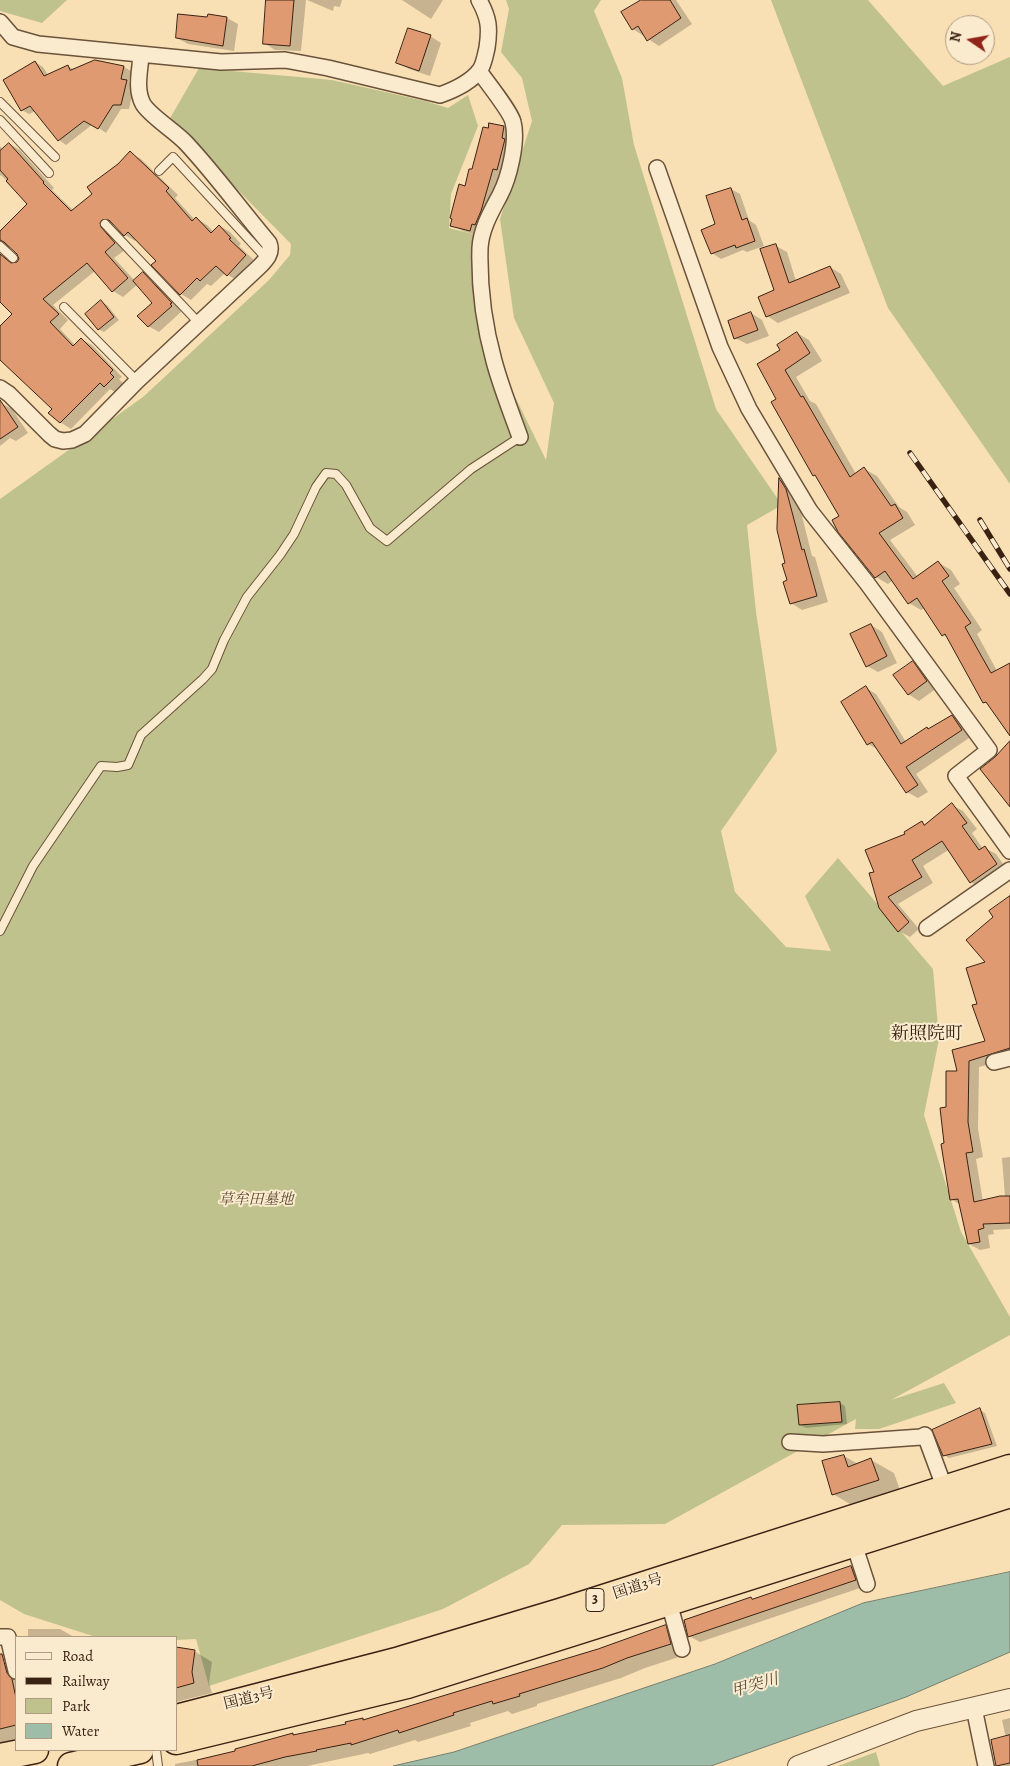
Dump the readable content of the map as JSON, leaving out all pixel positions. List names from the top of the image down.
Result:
{
  "streets": {
    "highway": ["国道3号", "3"]
  },
  "districts": ["新照院町"],
  "water": ["甲突川"],
  "parks": ["草牟田墓地"],
  "legend": [
    "Road",
    "Railway",
    "Park",
    "Water"
  ],
  "north": "left"
}
